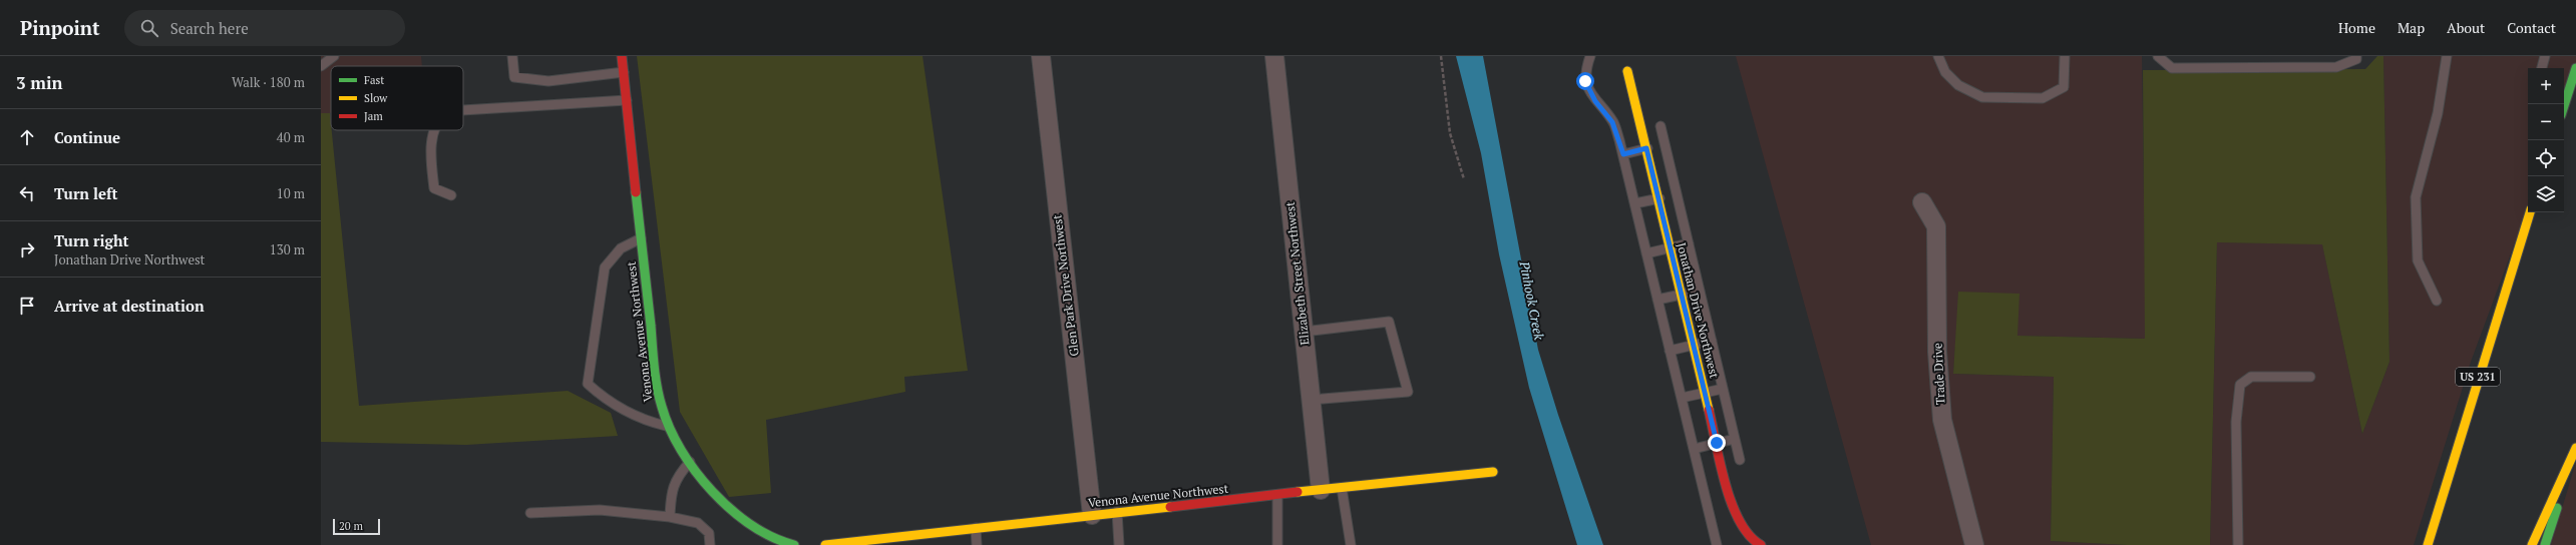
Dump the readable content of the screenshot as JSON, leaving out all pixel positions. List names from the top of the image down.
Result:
{
  "streets": {
    "main road": ["Jonathan Drive Northwest", "Venona Avenue Northwest", "US 231"],
    "street": ["Elizabeth Street Northwest", "Glen Park Drive Northwest", "Trade Drive"]
  },
  "crossings": [
    ["Elizabeth Street Northwest", "Venona Avenue Northwest"],
    ["Glen Park Drive Northwest", "Venona Avenue Northwest"]
  ],
  "water": ["Pinhook Creek"],
  "legend": ["Fast", "Slow", "Jam"],
  "scale_bar": "20 m",
  "page": {
    "header": "Pinpoint",
    "search": "Search here",
    "nav": [
      "Home",
      "Map",
      "About",
      "Contact"
    ],
    "heading": ["3 min", "Walk · 180 m"],
    "map_buttons": ["+", "−"],
    "list": [
      ["Continue", "40 m"],
      ["Turn left", "10 m"],
      ["Turn right", "Jonathan Drive Northwest", "130 m"],
      "Arrive at destination"
    ],
    "scale": "20 m"
  }
}
